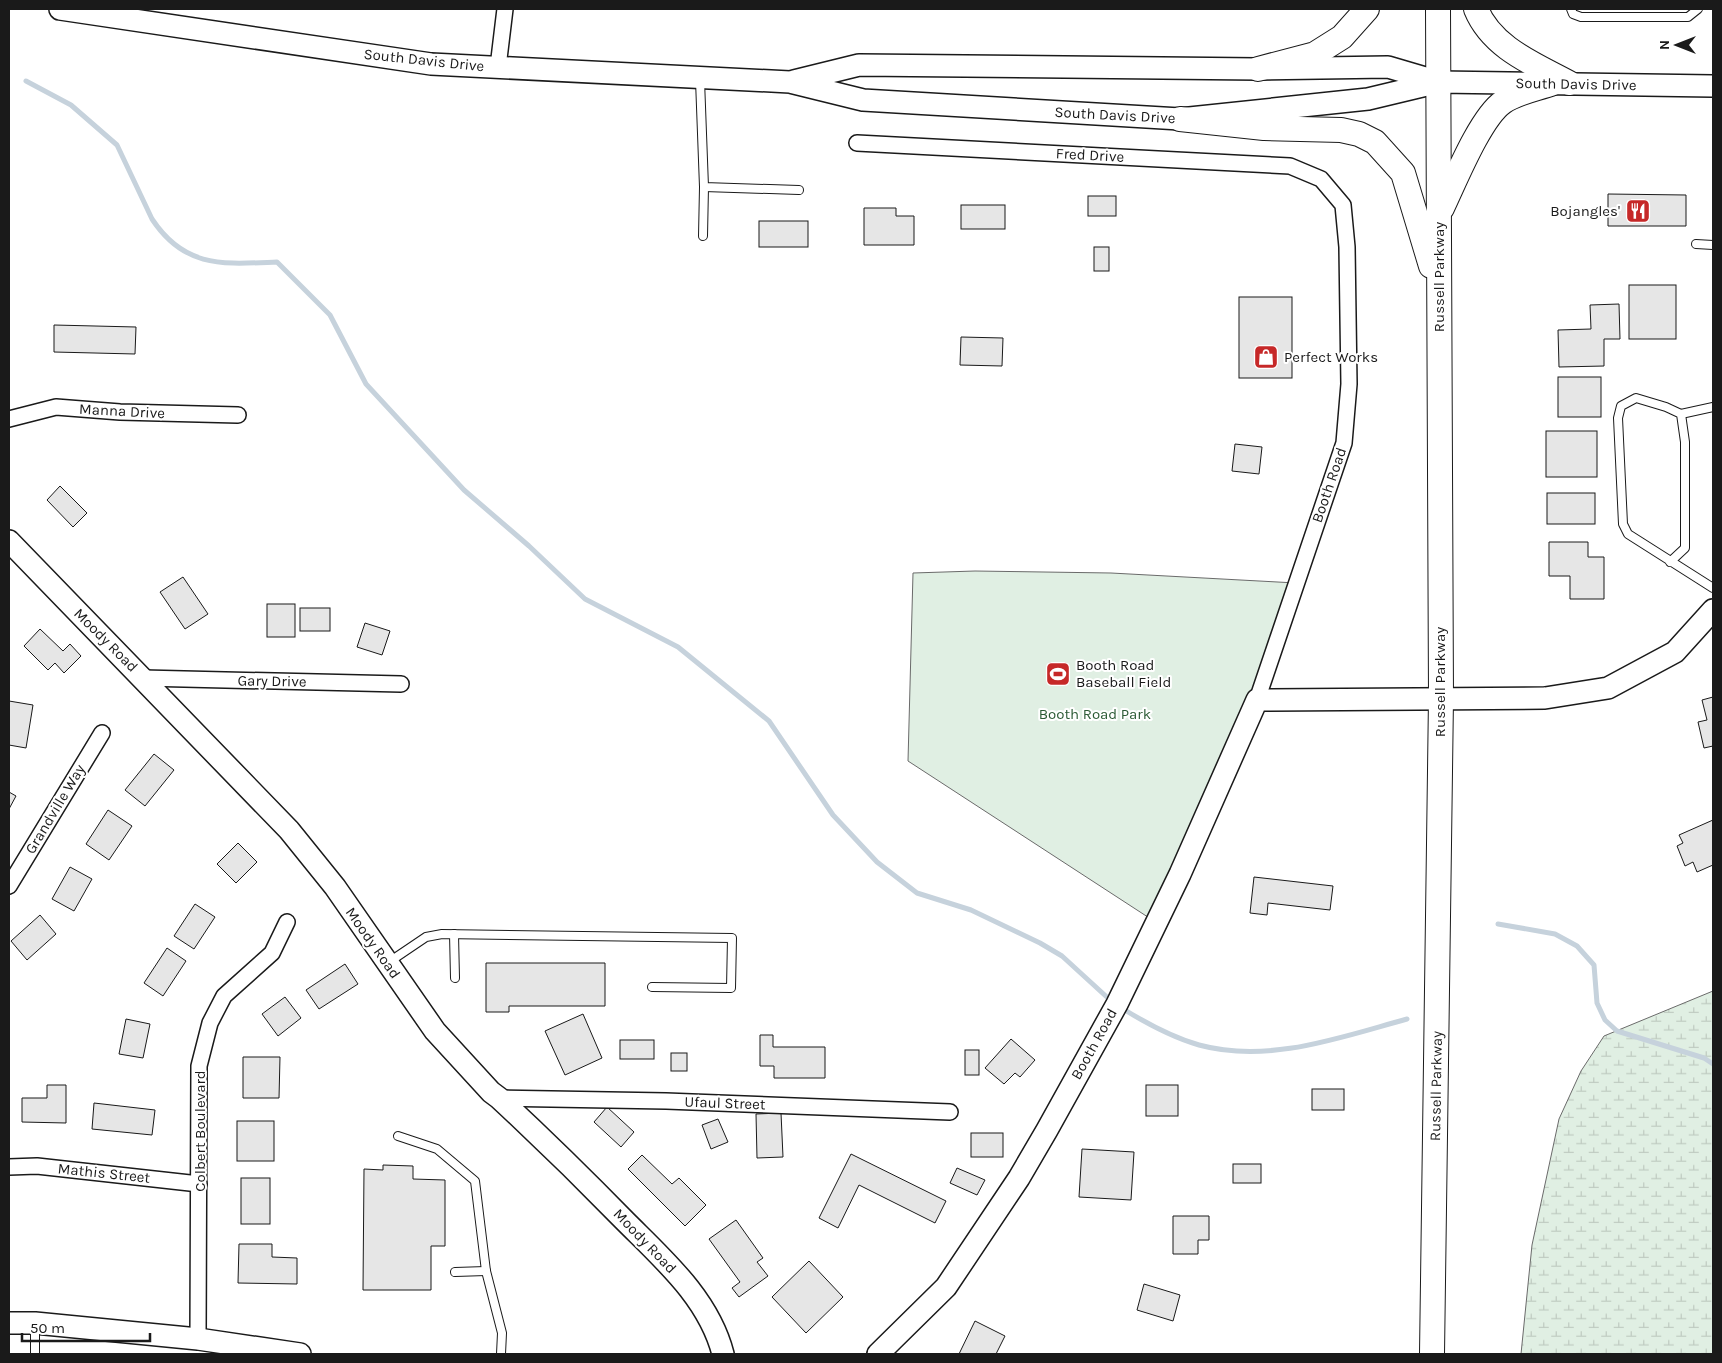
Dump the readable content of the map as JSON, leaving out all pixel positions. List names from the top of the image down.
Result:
{
  "streets": {
    "main road": ["Russell Parkway"],
    "street": [
      "South Davis Drive",
      "Fred Drive",
      "Manna Drive",
      "Booth Road",
      "Moody Road",
      "Gary Drive",
      "Grandville Way",
      "Ufaul Street",
      "Colbert Boulevard",
      "Mathis Street"
    ]
  },
  "crossings": [
    ["South Davis Drive", "Russell Parkway"],
    ["Fred Drive", "Booth Road"],
    ["Moody Road", "Gary Drive"],
    ["Moody Road", "Ufaul Street"],
    ["Colbert Boulevard", "Mathis Street"]
  ],
  "parks": ["Booth Road Park"],
  "places": {
    "restaurant": ["Bojangles'"],
    "shop": ["Perfect Works"],
    "sports": ["Booth Road Baseball Field"]
  },
  "scale_bar": "50 m",
  "north": "left"
}
